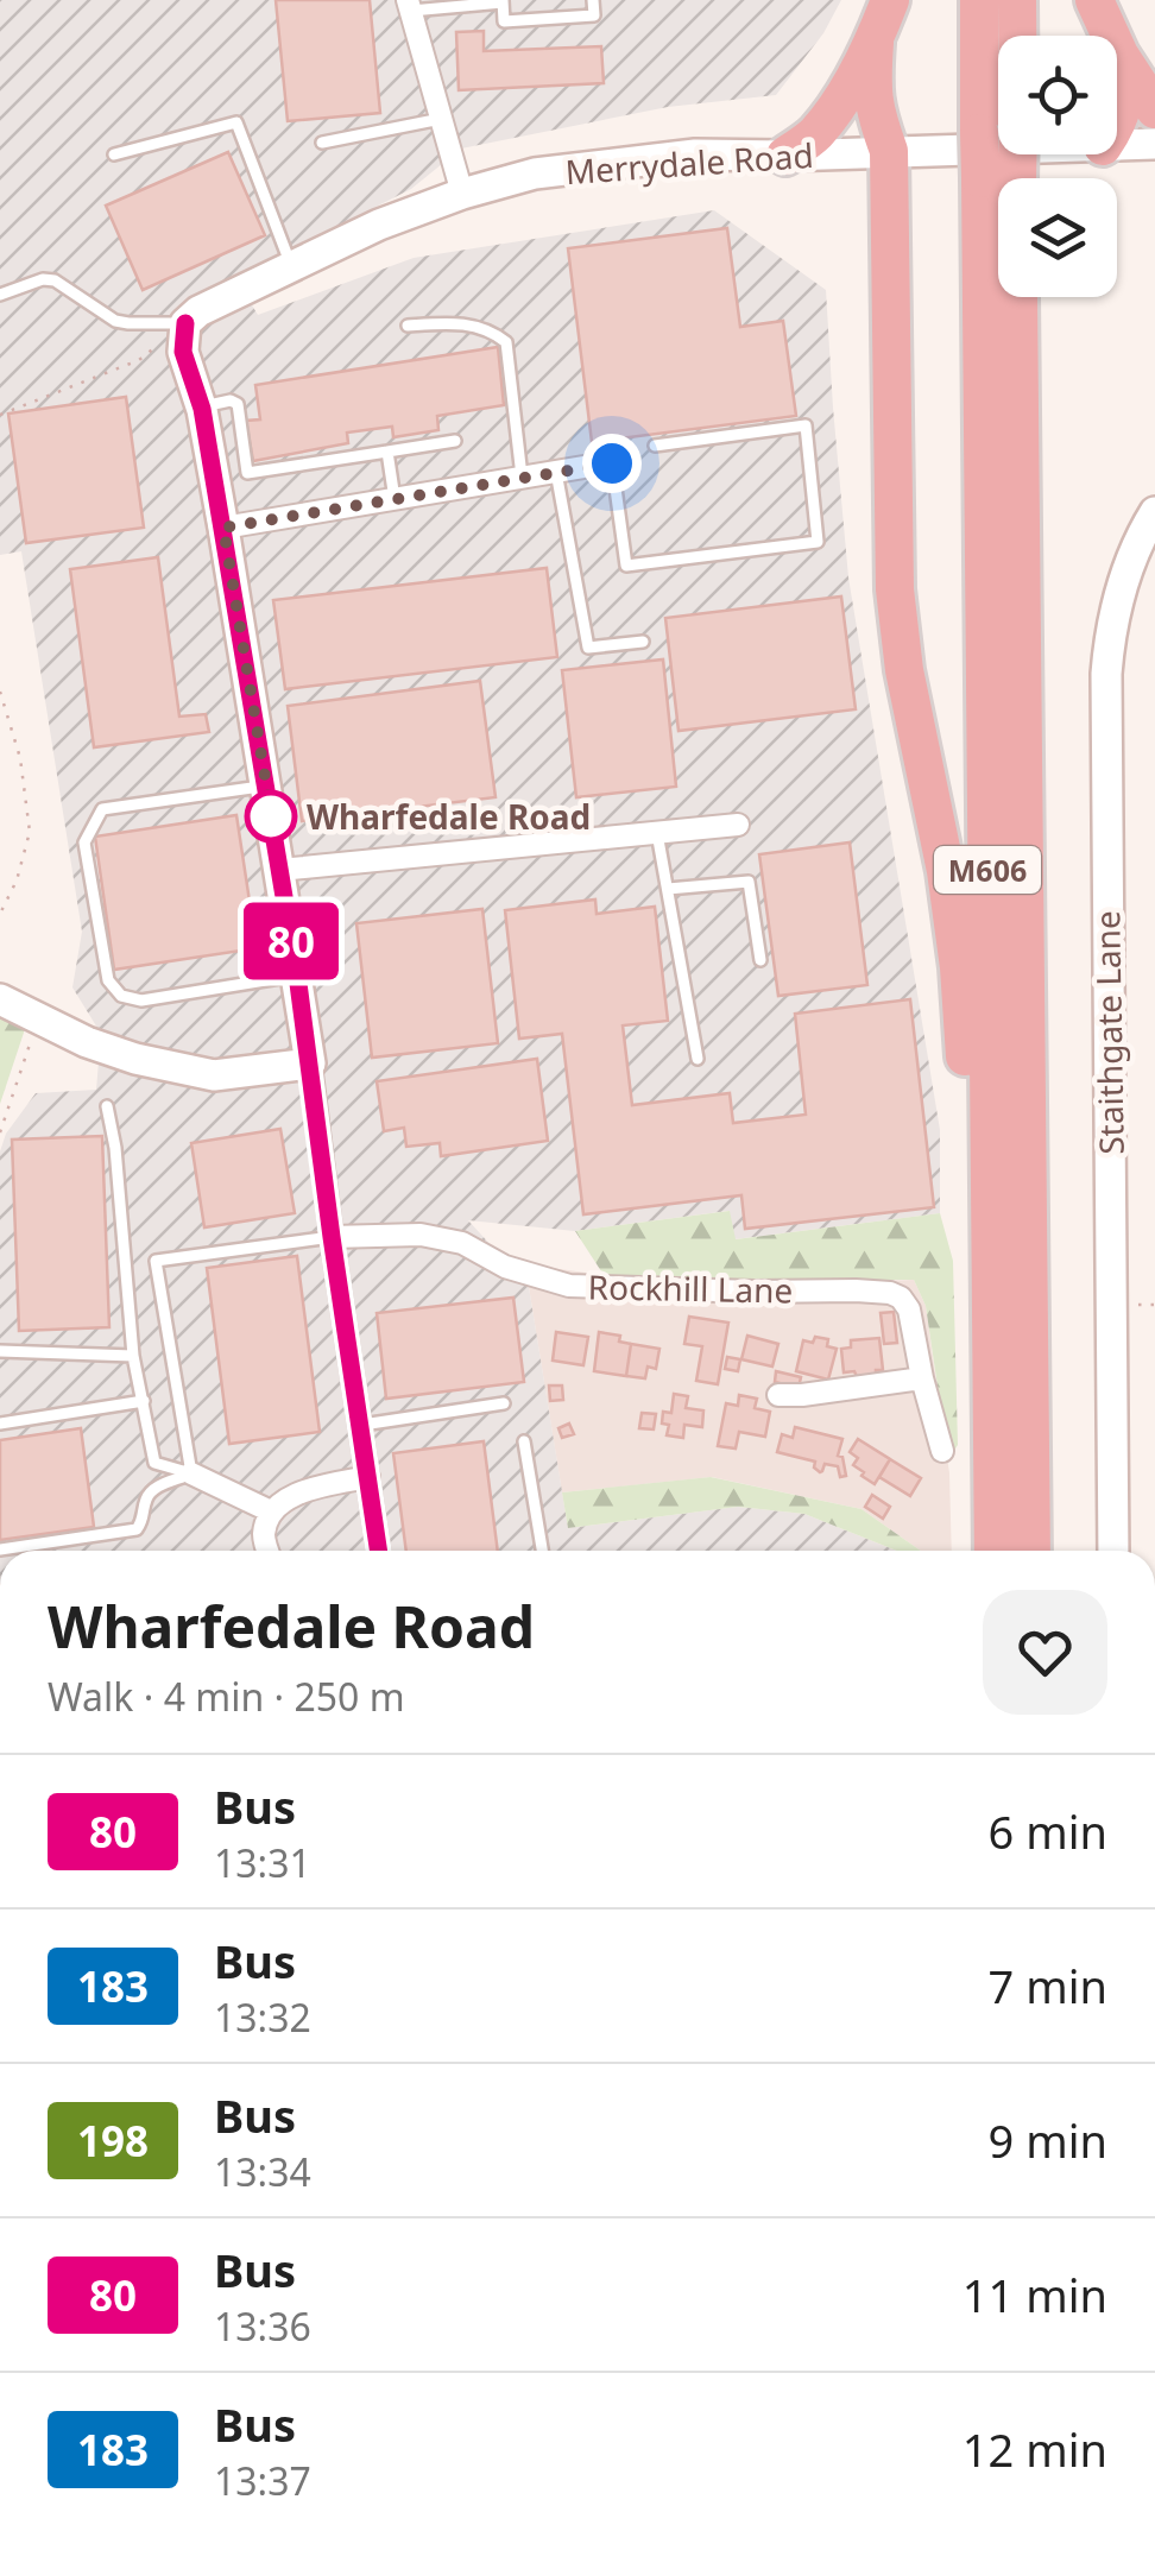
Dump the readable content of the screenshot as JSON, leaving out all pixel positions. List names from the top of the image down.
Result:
{
  "streets": {
    "highway": ["M606"],
    "street": ["Merrydale Road", "Staithgate Lane", "Rockhill Lane"]
  },
  "crossings": [
    ["Merrydale Road", "M606"]
  ],
  "places": ["Wharfedale Road"],
  "lines": ["bus line 80"],
  "page": {
    "on_map": "80",
    "heading": ["Wharfedale Road", "Walk · 4 min · 250 m"],
    "list": [
      {
        "mark": "80",
        "name": "Bus",
        "note": "13:31",
        "value": "6 min"
      },
      {
        "mark": "183",
        "name": "Bus",
        "note": "13:32",
        "value": "7 min"
      },
      {
        "mark": "198",
        "name": "Bus",
        "note": "13:34",
        "value": "9 min"
      },
      {
        "mark": "80",
        "name": "Bus",
        "note": "13:36",
        "value": "11 min"
      },
      {
        "mark": "183",
        "name": "Bus",
        "note": "13:37",
        "value": "12 min"
      }
    ]
  }
}
